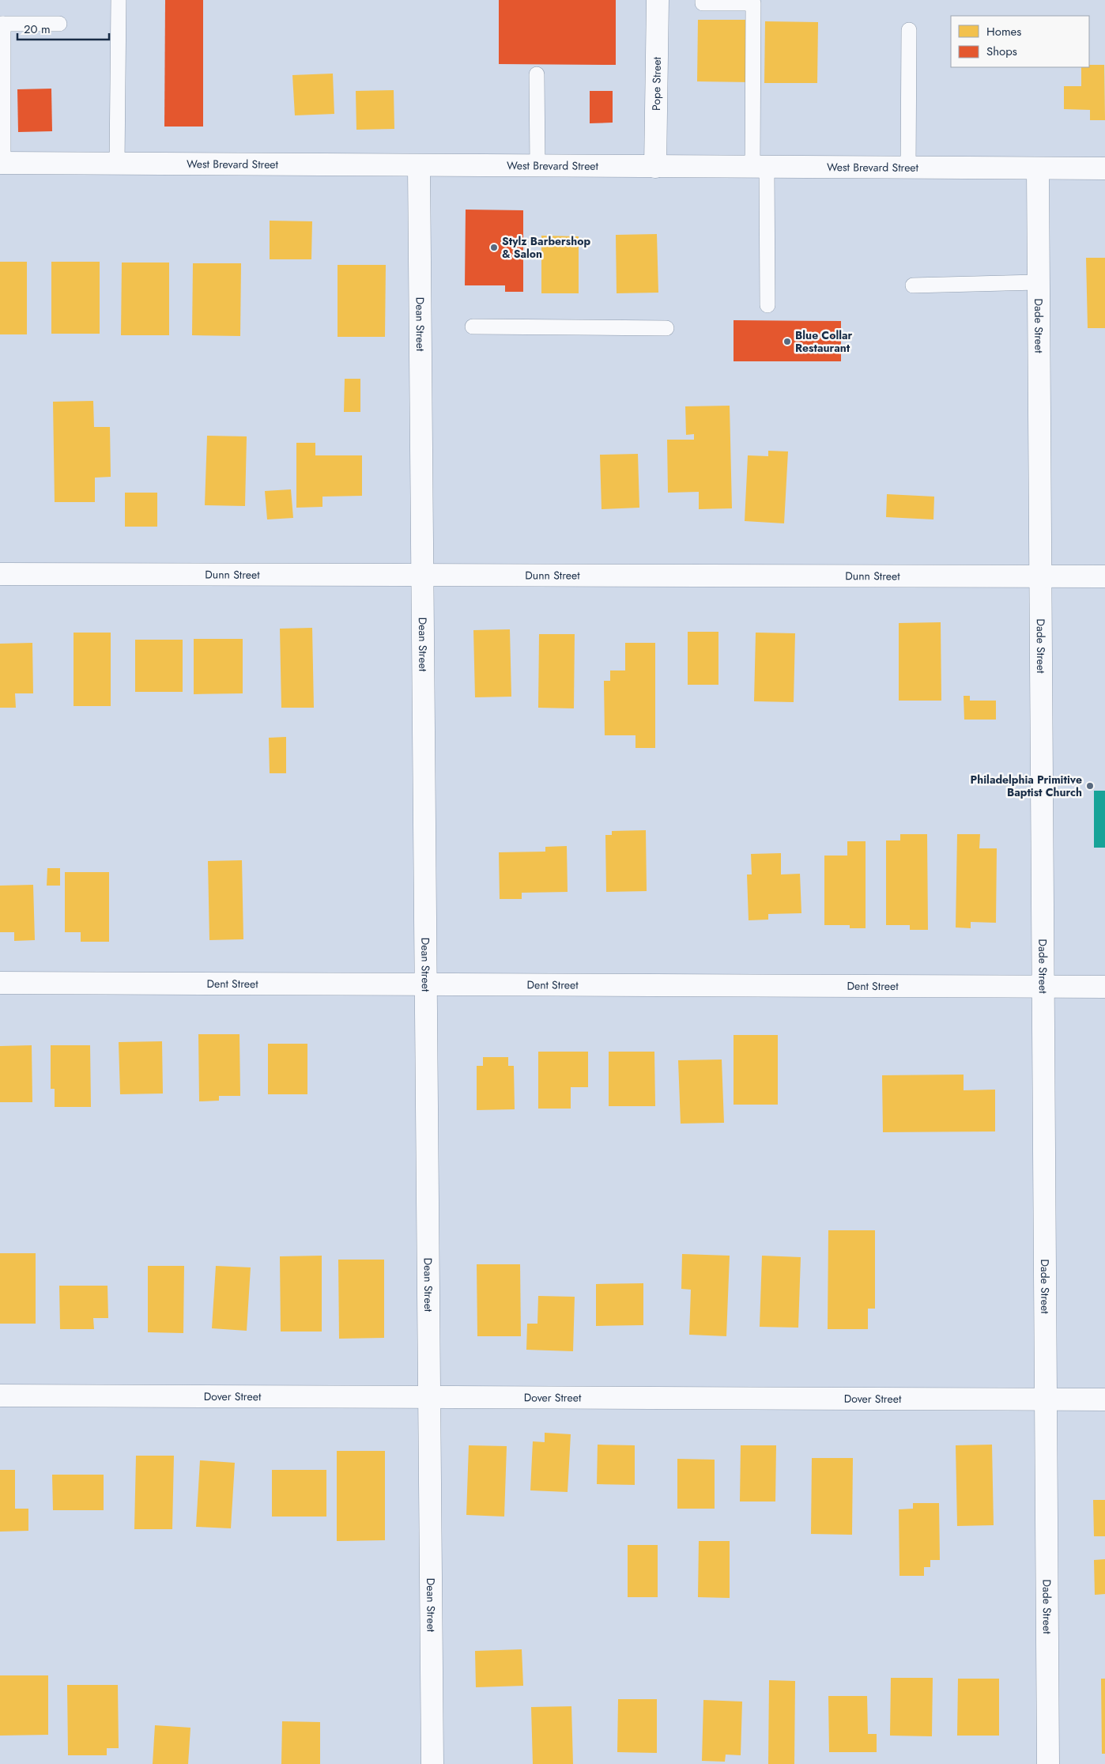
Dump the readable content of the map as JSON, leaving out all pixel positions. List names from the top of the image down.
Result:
{
  "streets": {
    "street": [
      "Pope Street",
      "West Brevard Street",
      "Dean Street",
      "Dade Street",
      "Dunn Street",
      "Dent Street",
      "Dover Street"
    ]
  },
  "crossings": [
    ["Pope Street", "West Brevard Street"],
    ["West Brevard Street", "Dean Street"],
    ["West Brevard Street", "Dade Street"],
    ["Dean Street", "Dunn Street"],
    ["Dean Street", "Dent Street"],
    ["Dean Street", "Dover Street"],
    ["Dade Street", "Dunn Street"],
    ["Dade Street", "Dent Street"],
    ["Dade Street", "Dover Street"]
  ],
  "places": ["Stylz Barbershop & Salon", "Blue Collar Restaurant", "Philadelphia Primitive Baptist Church"],
  "legend": ["Homes", "Shops"],
  "scale_bar": "20 m"
}
